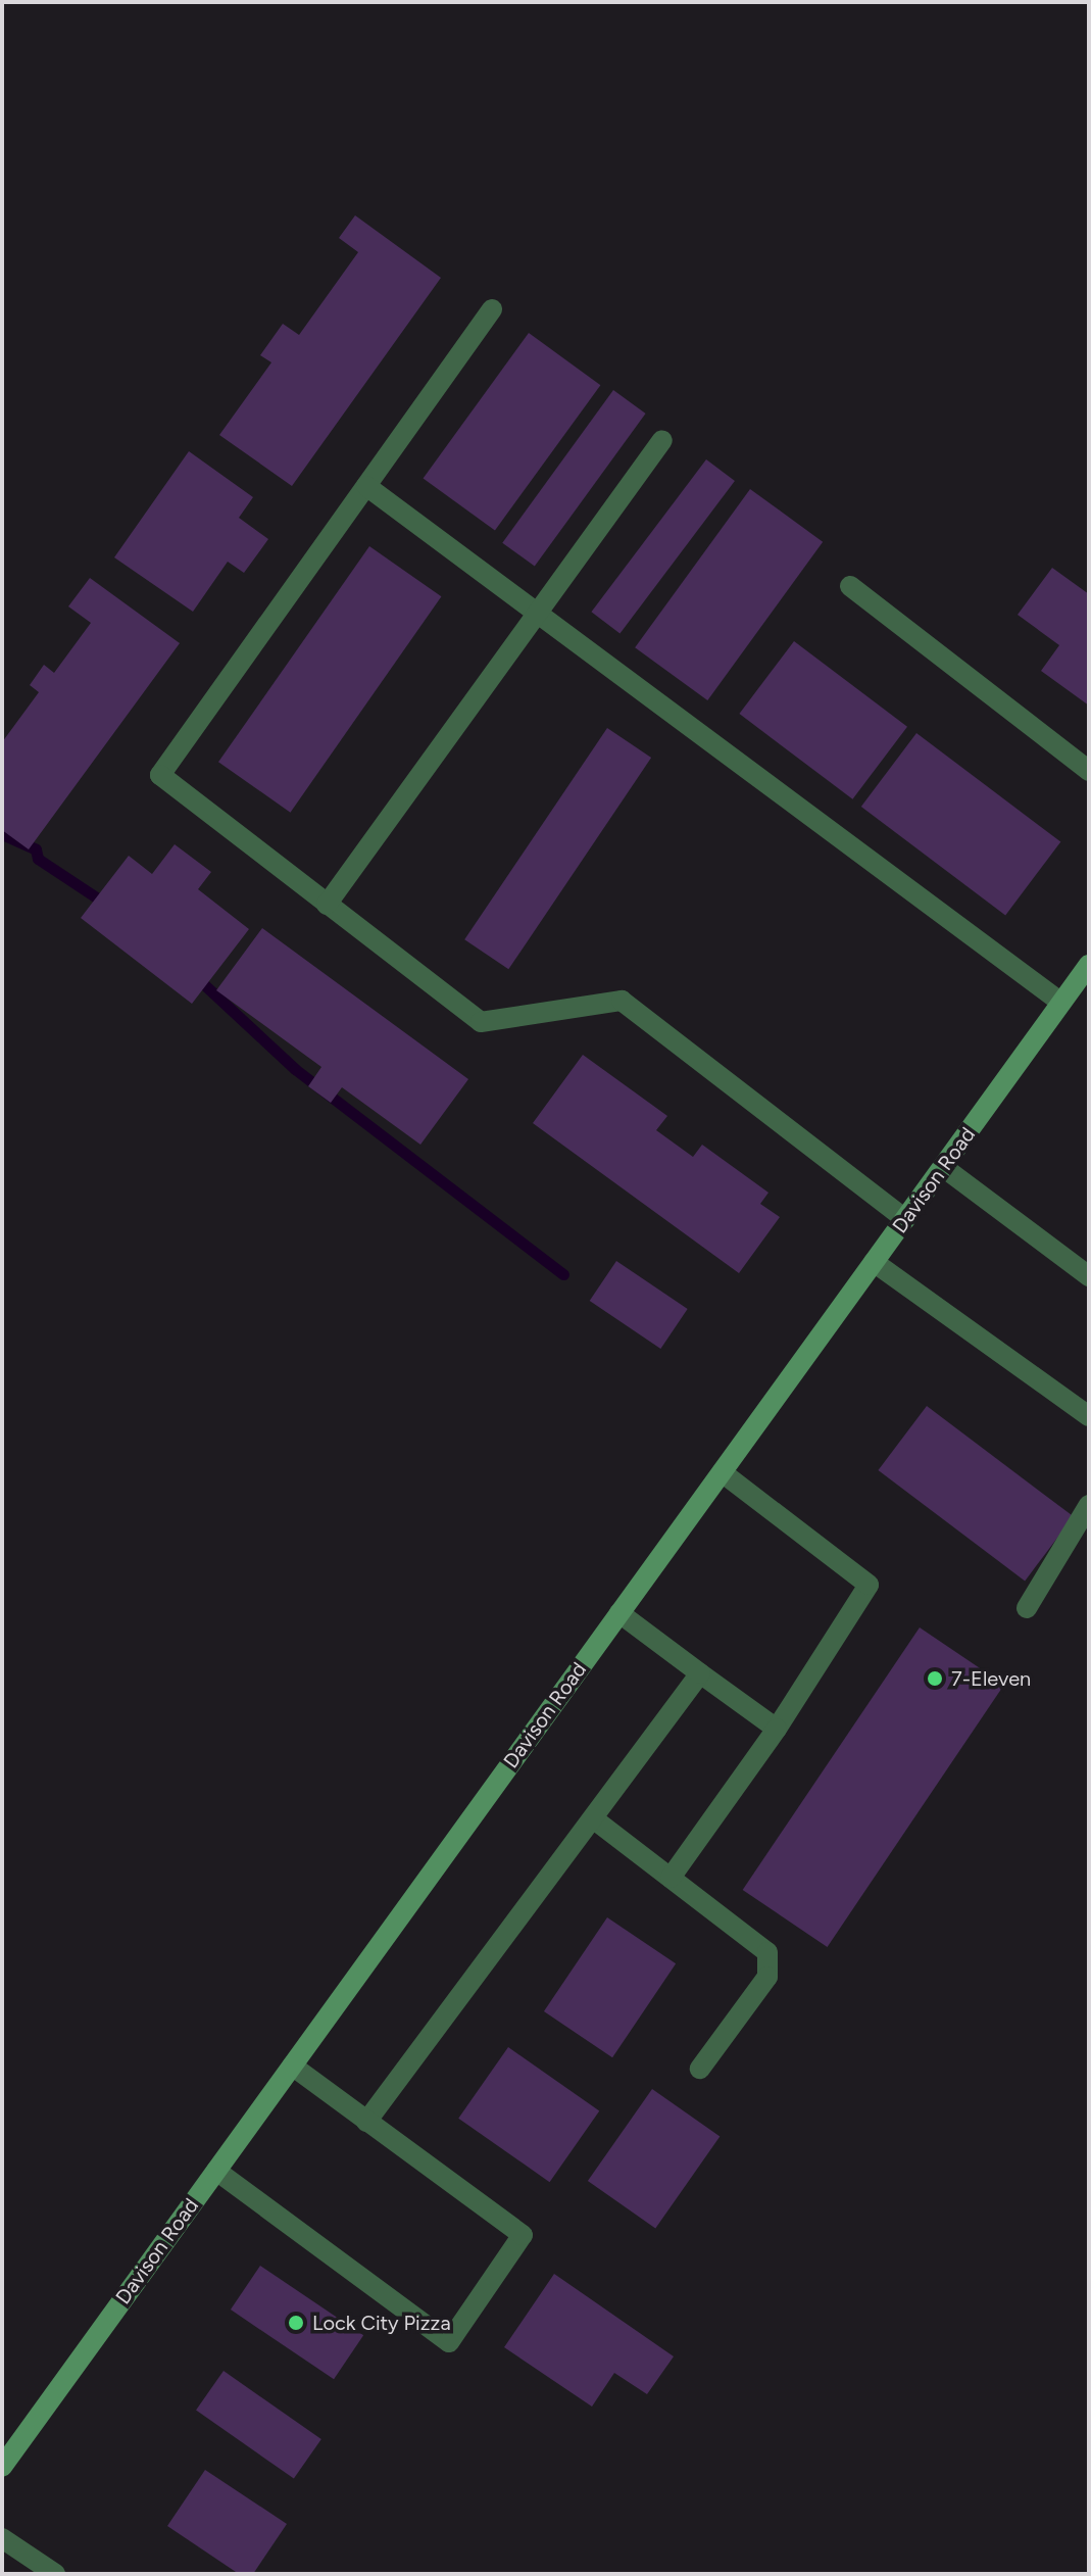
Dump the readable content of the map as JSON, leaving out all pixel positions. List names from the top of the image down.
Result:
{
  "streets": {
    "street": ["Davison Road"]
  },
  "places": ["7-Eleven", "Lock City Pizza"]
}
